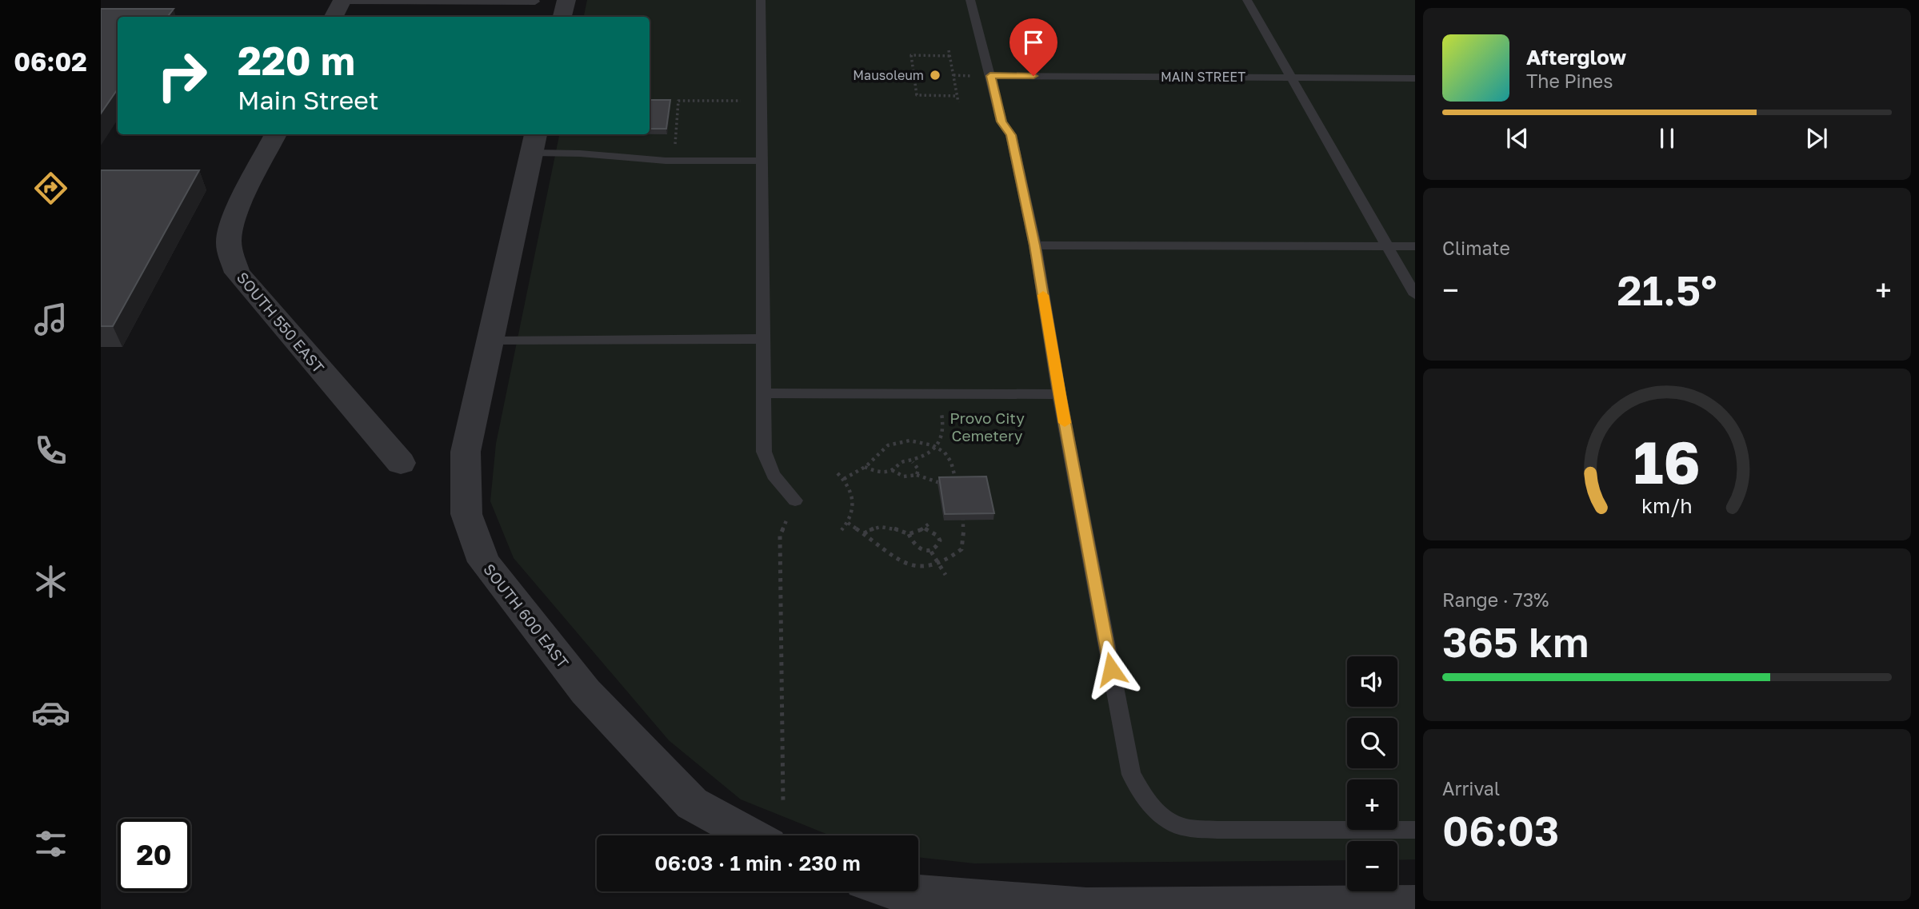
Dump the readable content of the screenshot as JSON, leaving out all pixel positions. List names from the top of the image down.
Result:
{
  "streets": {
    "street": ["SOUTH 550 EAST", "SOUTH 600 EAST"],
    "lane": ["MAIN STREET"]
  },
  "parks": ["Provo City Cemetery"],
  "places": ["Mausoleum"],
  "page": {
    "tabs": "06:02",
    "turn": ["220 m", "Main Street"],
    "song": ["Afterglow", "The Pines"],
    "tile": [
      "Climate",
      ["Range · 73%", "365 km"],
      ["Arrival", "06:03"]
    ],
    "heat": ["−", "21.5°", "+"],
    "map_buttons": ["+", "−"],
    "limit": "20",
    "trip": "06:03 · 1 min · 230 m",
    "gauge": ["16", "km/h"]
  }
}
